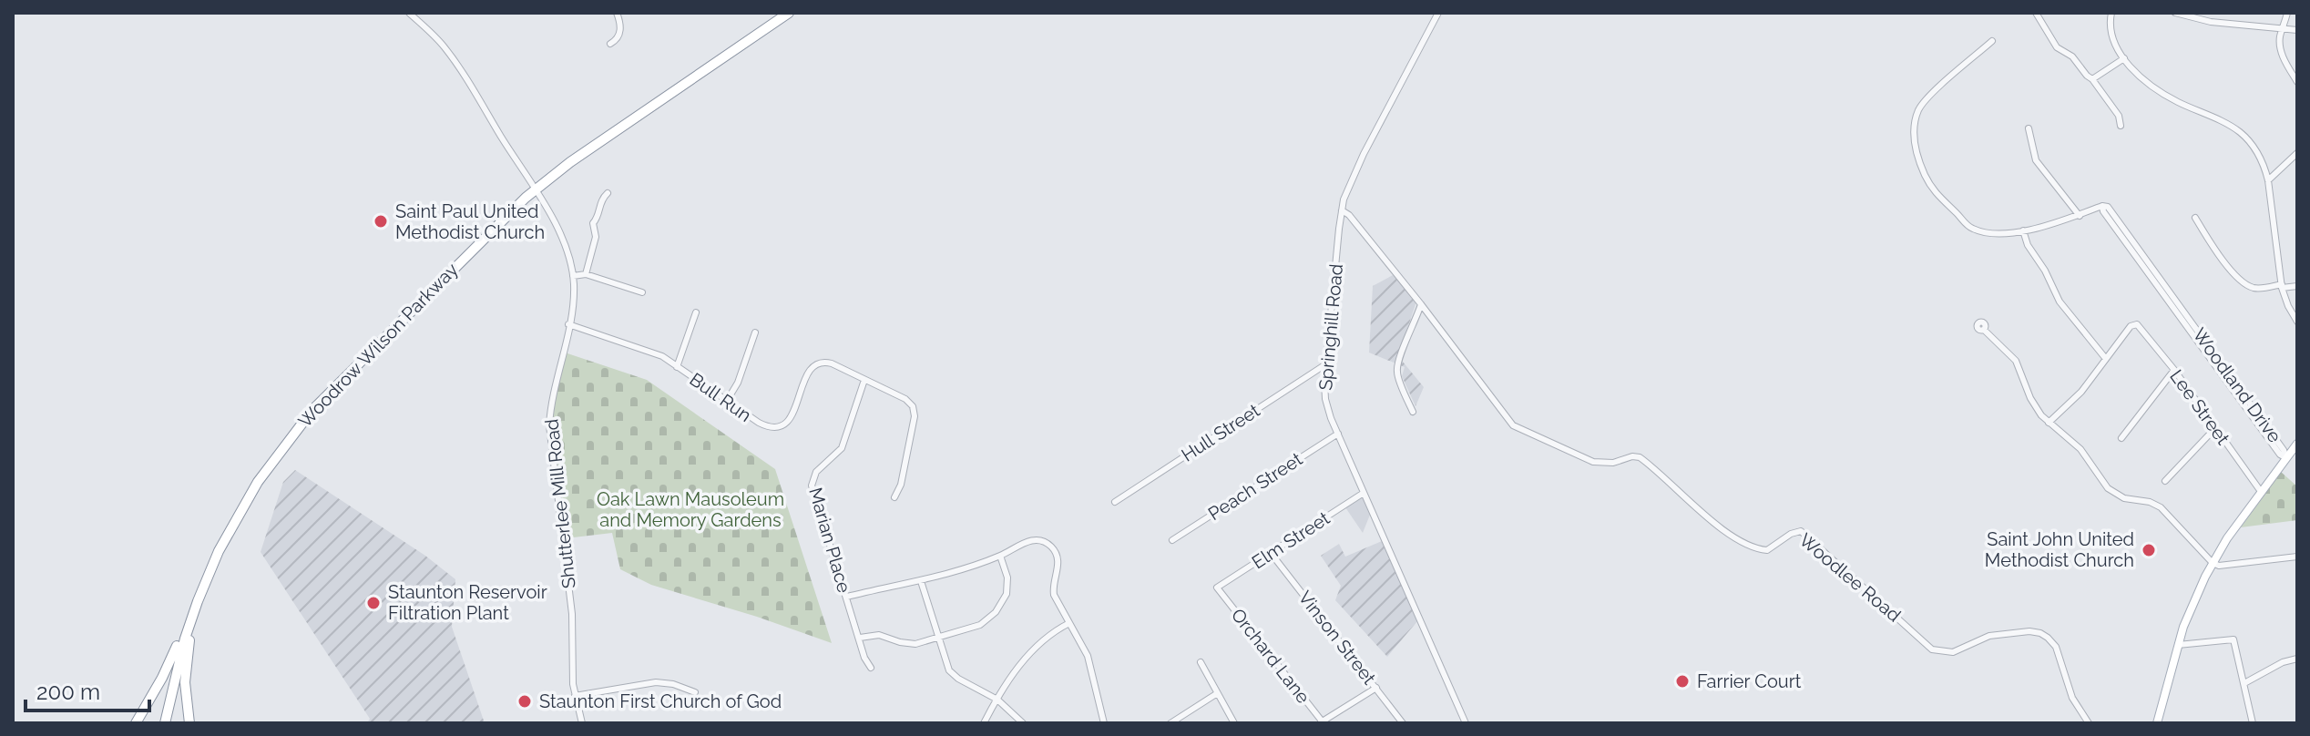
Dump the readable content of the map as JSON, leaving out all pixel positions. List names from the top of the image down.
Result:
{
  "streets": {
    "highway": ["Woodrow Wilson Parkway"],
    "street": [
      "Springhill Road",
      "Woodland Drive",
      "Bull Run",
      "Lee Street",
      "Hull Street",
      "Peach Street",
      "Shutterlee Mill Road",
      "Marian Place",
      "Elm Street",
      "Woodlee Road",
      "Vinson Street",
      "Orchard Lane"
    ]
  },
  "crossings": [
    ["Springhill Road", "Hull Street"],
    ["Springhill Road", "Peach Street"],
    ["Springhill Road", "Elm Street"],
    ["Springhill Road", "Woodlee Road"],
    ["Woodrow Wilson Parkway", "Shutterlee Mill Road"],
    ["Bull Run", "Shutterlee Mill Road"],
    ["Bull Run", "Marian Place"],
    ["Elm Street", "Vinson Street"],
    ["Elm Street", "Orchard Lane"]
  ],
  "parks": ["Oak Lawn Mausoleum and Memory Gardens"],
  "places": [
    "Saint Paul United Methodist Church",
    "Saint John United Methodist Church",
    "Staunton Reservoir Filtration Plant",
    "Farrier Court",
    "Staunton First Church of God"
  ],
  "scale_bar": "200 m"
}
